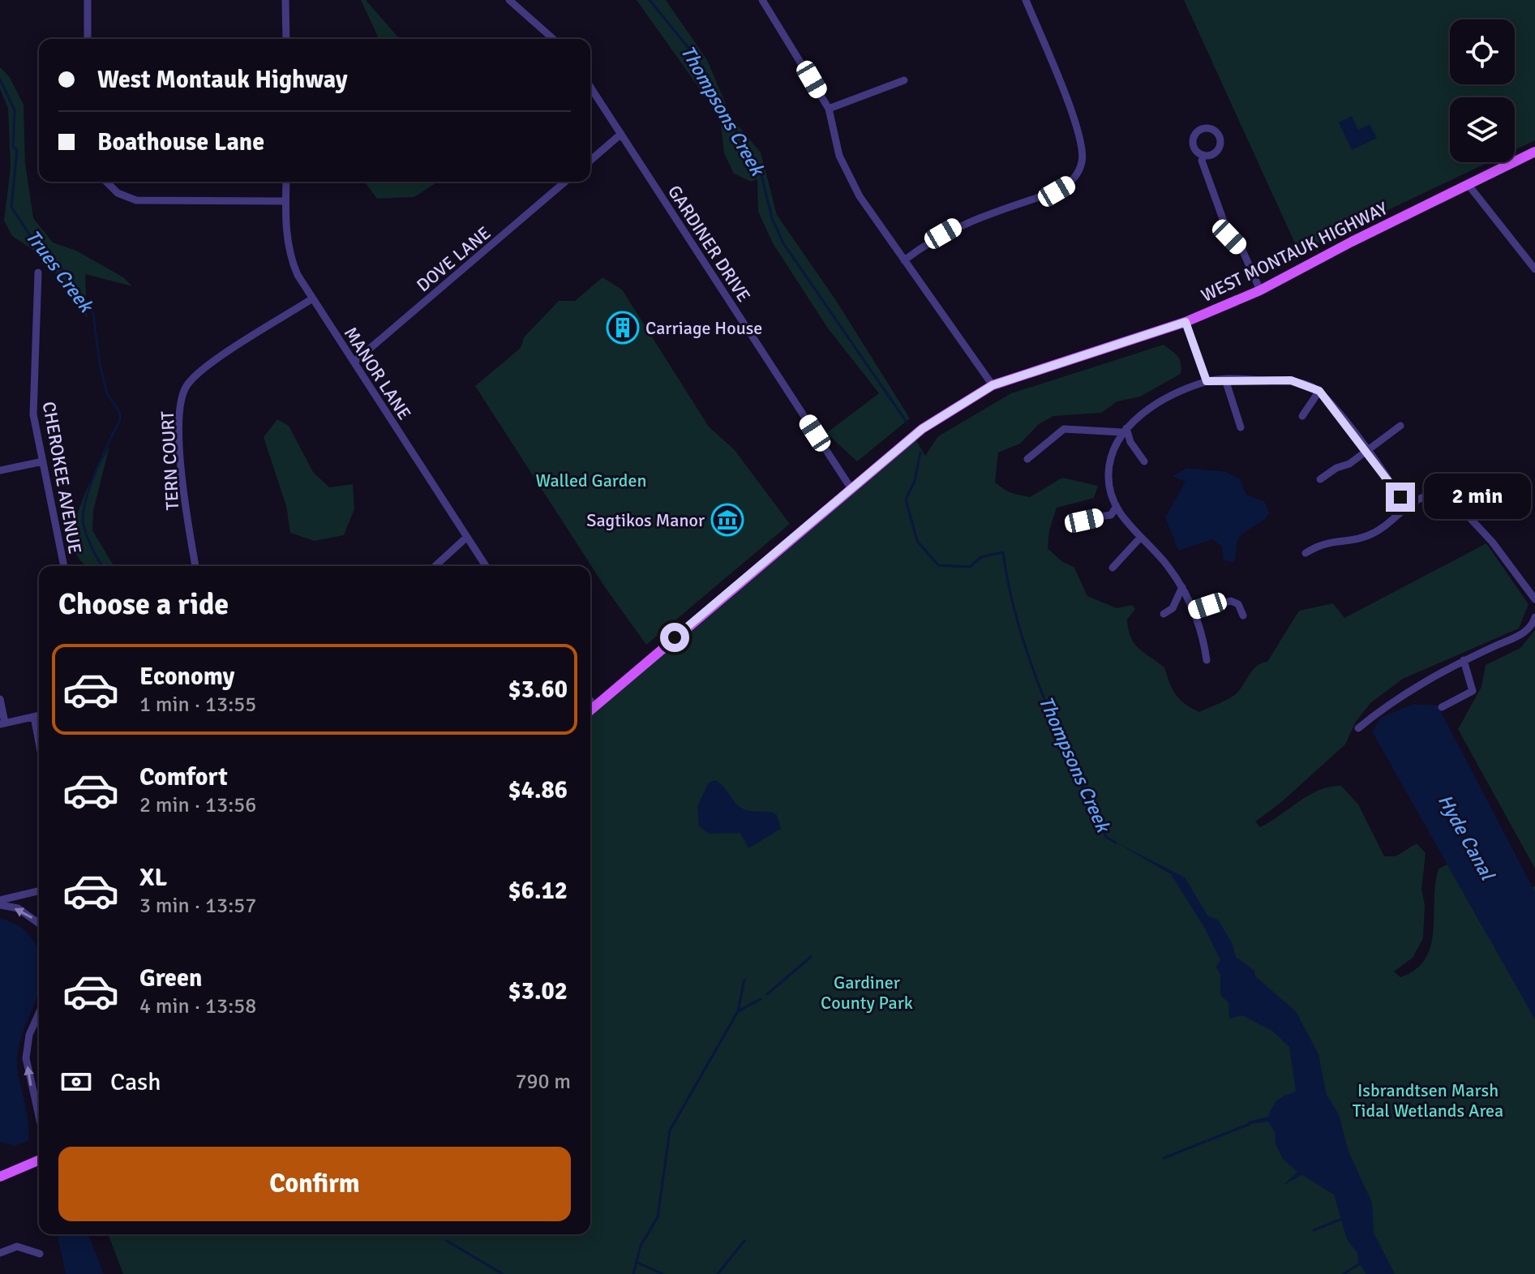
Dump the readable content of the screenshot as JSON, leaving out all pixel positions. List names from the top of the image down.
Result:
{
  "streets": {
    "main road": ["WEST MONTAUK HIGHWAY"],
    "street": [
      "GARDINER DRIVE",
      "DOVE LANE",
      "MANOR LANE",
      "TERN COURT",
      "CHEROKEE AVENUE"
    ]
  },
  "crossings": [
    ["GARDINER DRIVE", "WEST MONTAUK HIGHWAY"],
    ["DOVE LANE", "MANOR LANE"],
    ["MANOR LANE", "TERN COURT"]
  ],
  "water": ["Thompsons Creek", "Trues Creek", "Hyde Canal"],
  "parks": ["Walled Garden", "Gardiner County Park", "Isbrandtsen Marsh Tidal Wetlands Area"],
  "places": {
    "building": ["Carriage House"],
    "museum": ["Sagtikos Manor"]
  },
  "page": {
    "banner": ["West Montauk Highway", "Boathouse Lane"],
    "bubble": "2 min",
    "heading": "Choose a ride",
    "list": [
      {
        "name": "Economy",
        "note": "1 min · 13:55",
        "value": "$3.60"
      },
      {
        "name": "Comfort",
        "note": "2 min · 13:56",
        "value": "$4.86"
      },
      {
        "name": "XL",
        "note": "3 min · 13:57",
        "value": "$6.12"
      },
      {
        "name": "Green",
        "note": "4 min · 13:58",
        "value": "$3.02"
      }
    ],
    "pay": ["Cash", "790 m"],
    "buttons": "Confirm"
  }
}
